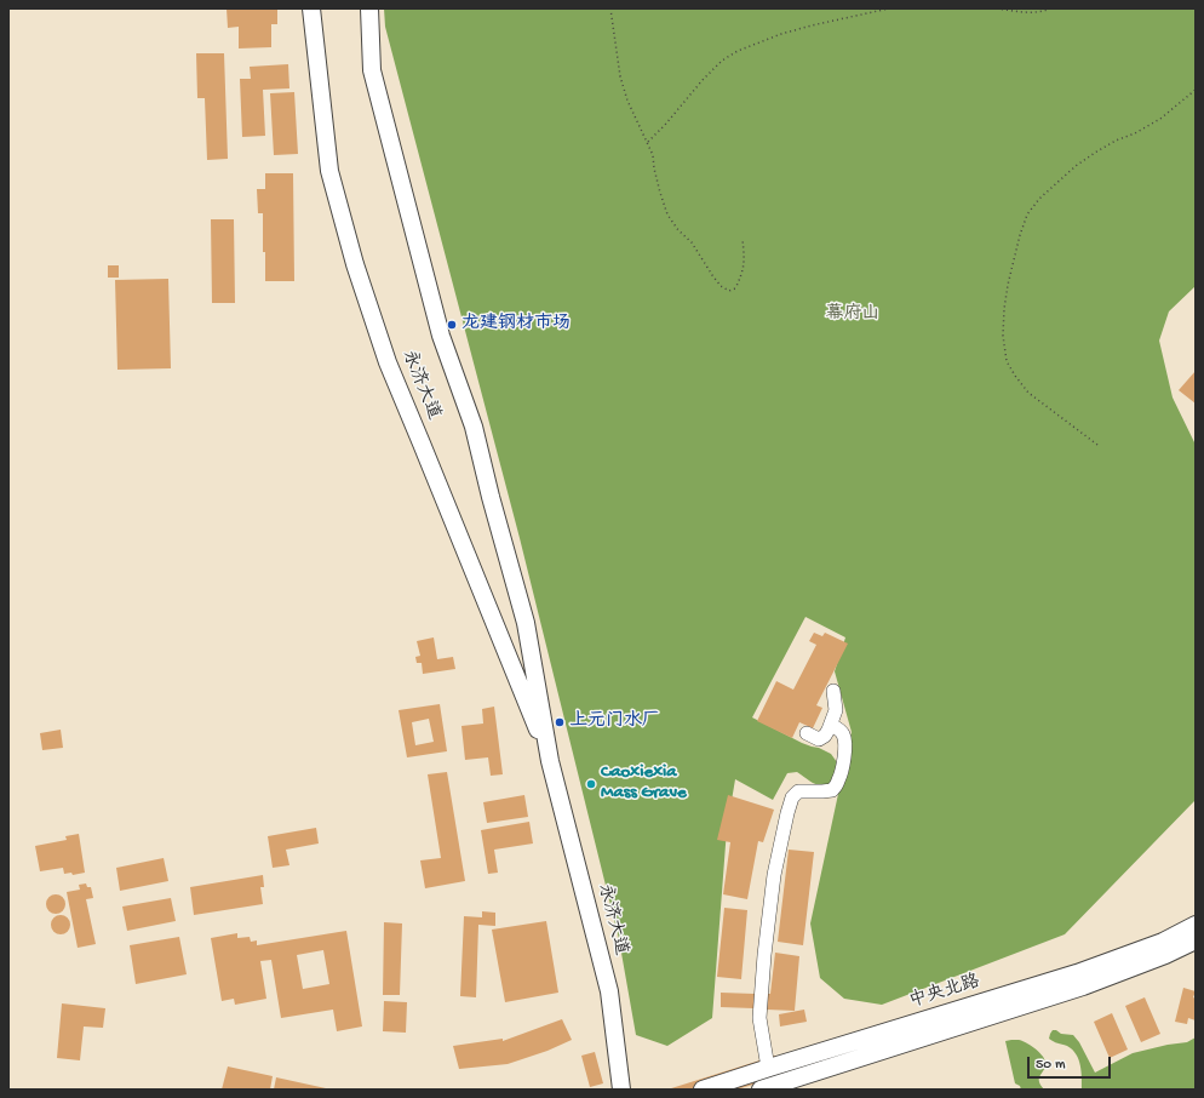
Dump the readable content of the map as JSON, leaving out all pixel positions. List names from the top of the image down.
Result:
{
  "streets": {
    "main road": ["永济大道", "中央北路"]
  },
  "parks": ["幕府山"],
  "places": ["龙建钢材市场", "上元门水厂", "Caoxiexia Mass Grave"],
  "scale_bar": "50 m"
}
